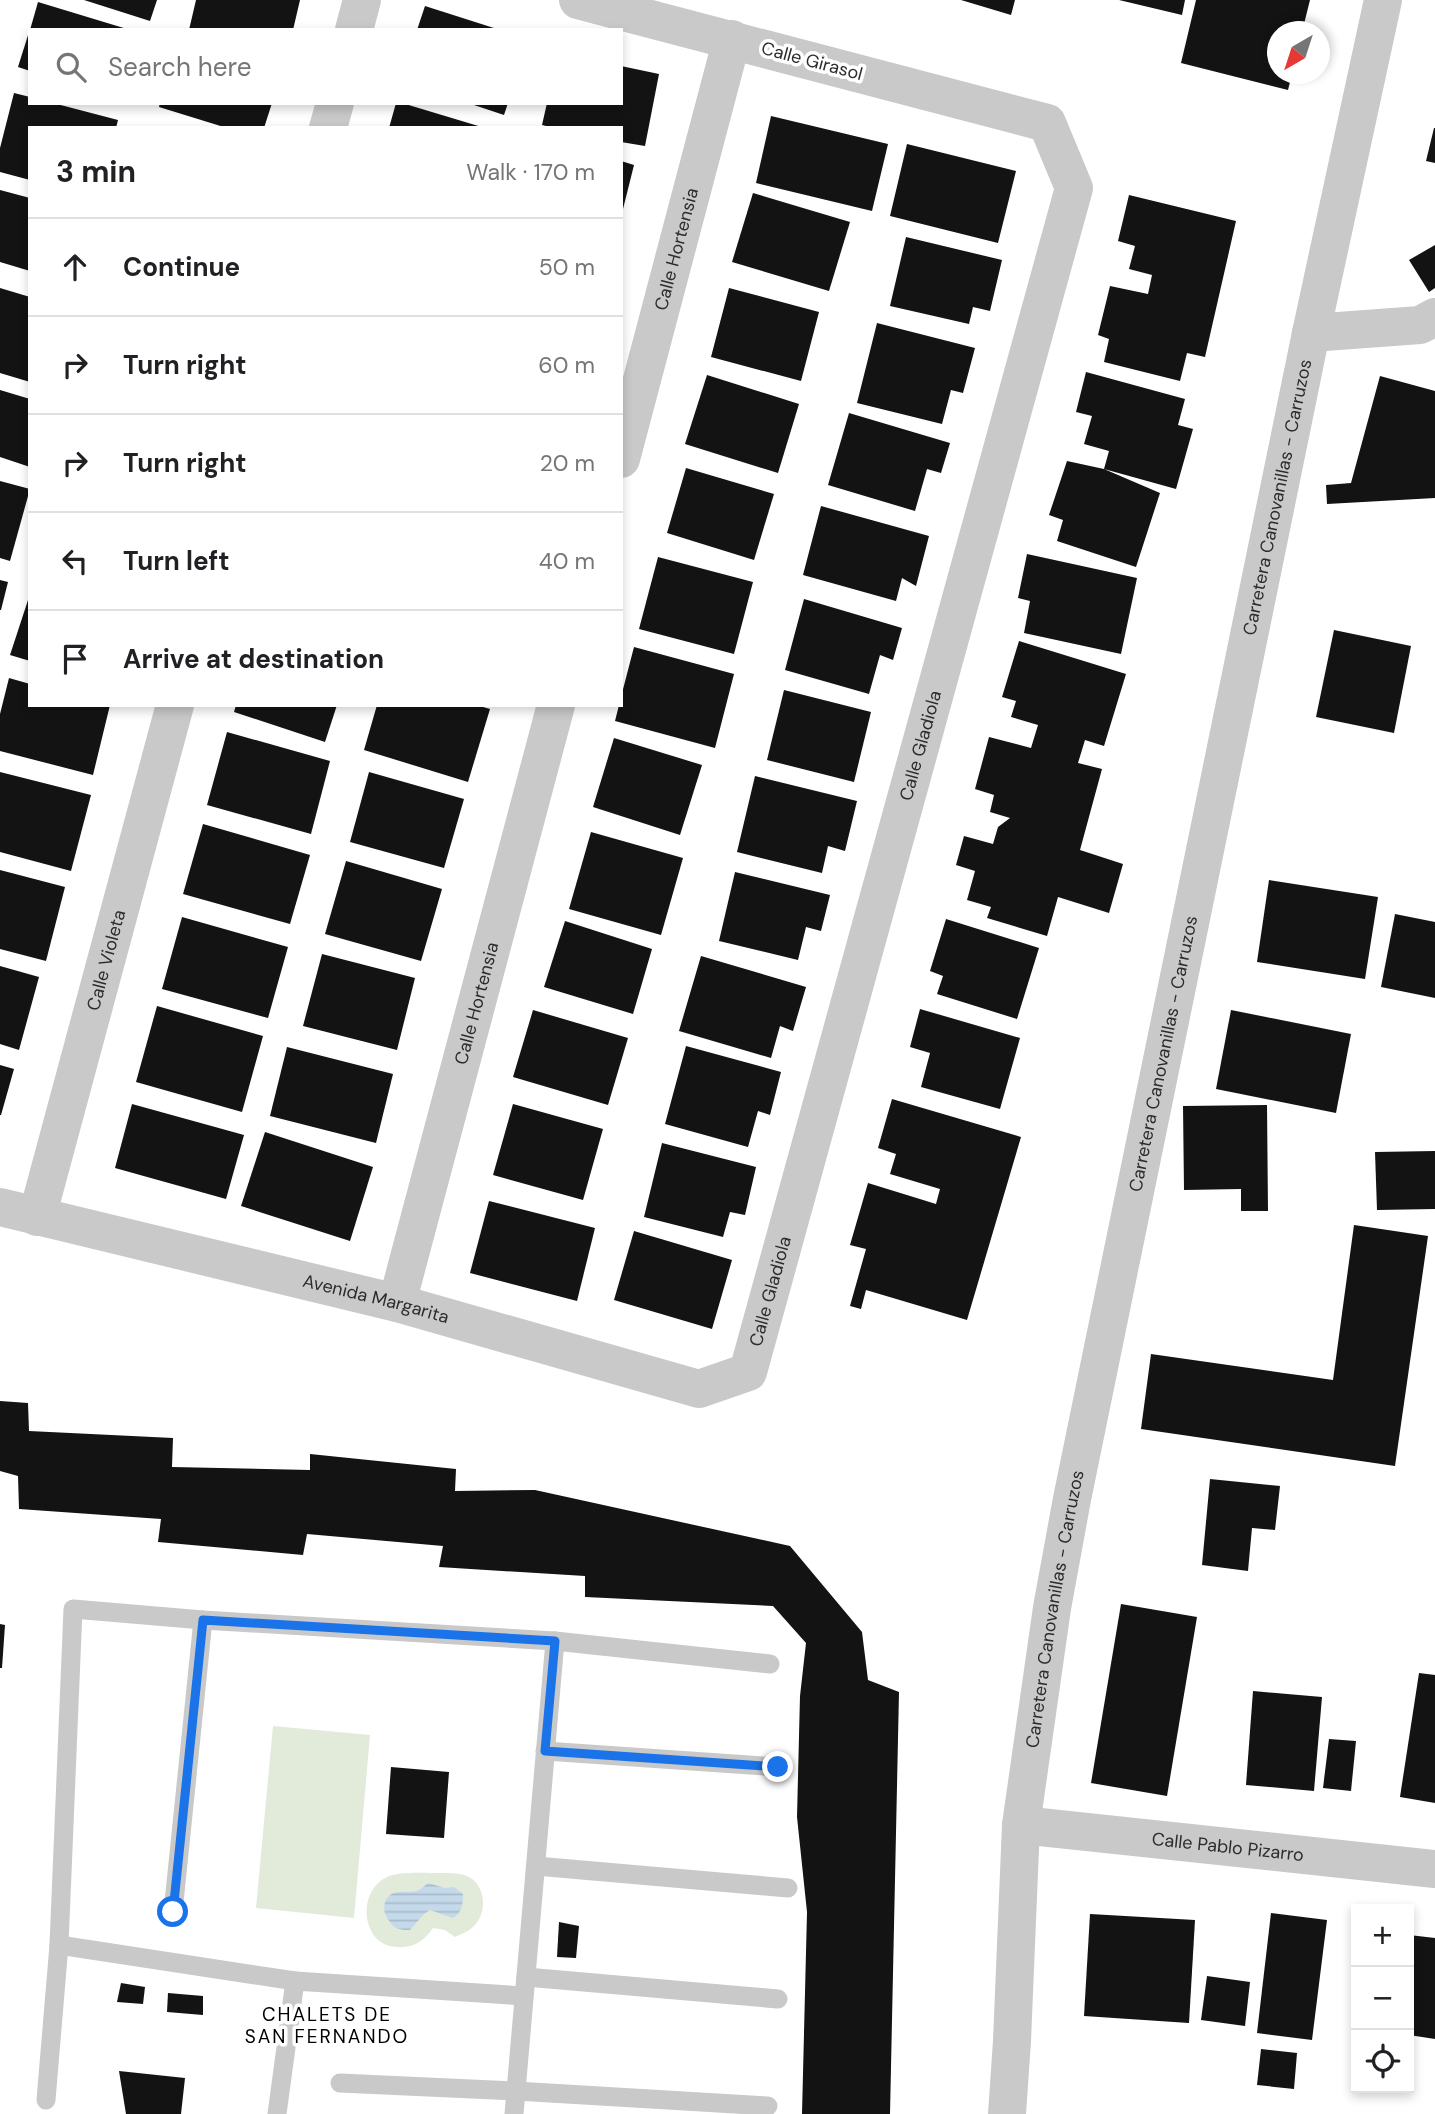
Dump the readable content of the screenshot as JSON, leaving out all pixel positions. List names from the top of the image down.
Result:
{
  "streets": {
    "street": [
      "Calle Girasol",
      "Calle Hortensia",
      "Carretera Canovanillas - Carruzos",
      "Calle Gladiola",
      "Calle Violeta",
      "Avenida Margarita",
      "Calle Pablo Pizarro"
    ]
  },
  "crossings": [
    ["Calle Girasol", "Calle Hortensia"],
    ["Calle Girasol", "Calle Gladiola"],
    ["Calle Hortensia", "Avenida Margarita"],
    ["Carretera Canovanillas - Carruzos", "Calle Pablo Pizarro"],
    ["Calle Gladiola", "Avenida Margarita"],
    ["Calle Violeta", "Avenida Margarita"]
  ],
  "districts": ["CHALETS DE SAN FERNANDO"],
  "north": "bottom left",
  "page": {
    "search": "Search here",
    "heading": ["3 min", "Walk · 170 m"],
    "list": [
      ["Continue", "50 m"],
      ["Turn right", "60 m"],
      ["Turn right", "20 m"],
      ["Turn left", "40 m"],
      "Arrive at destination"
    ],
    "map_buttons": ["+", "−"]
  }
}
